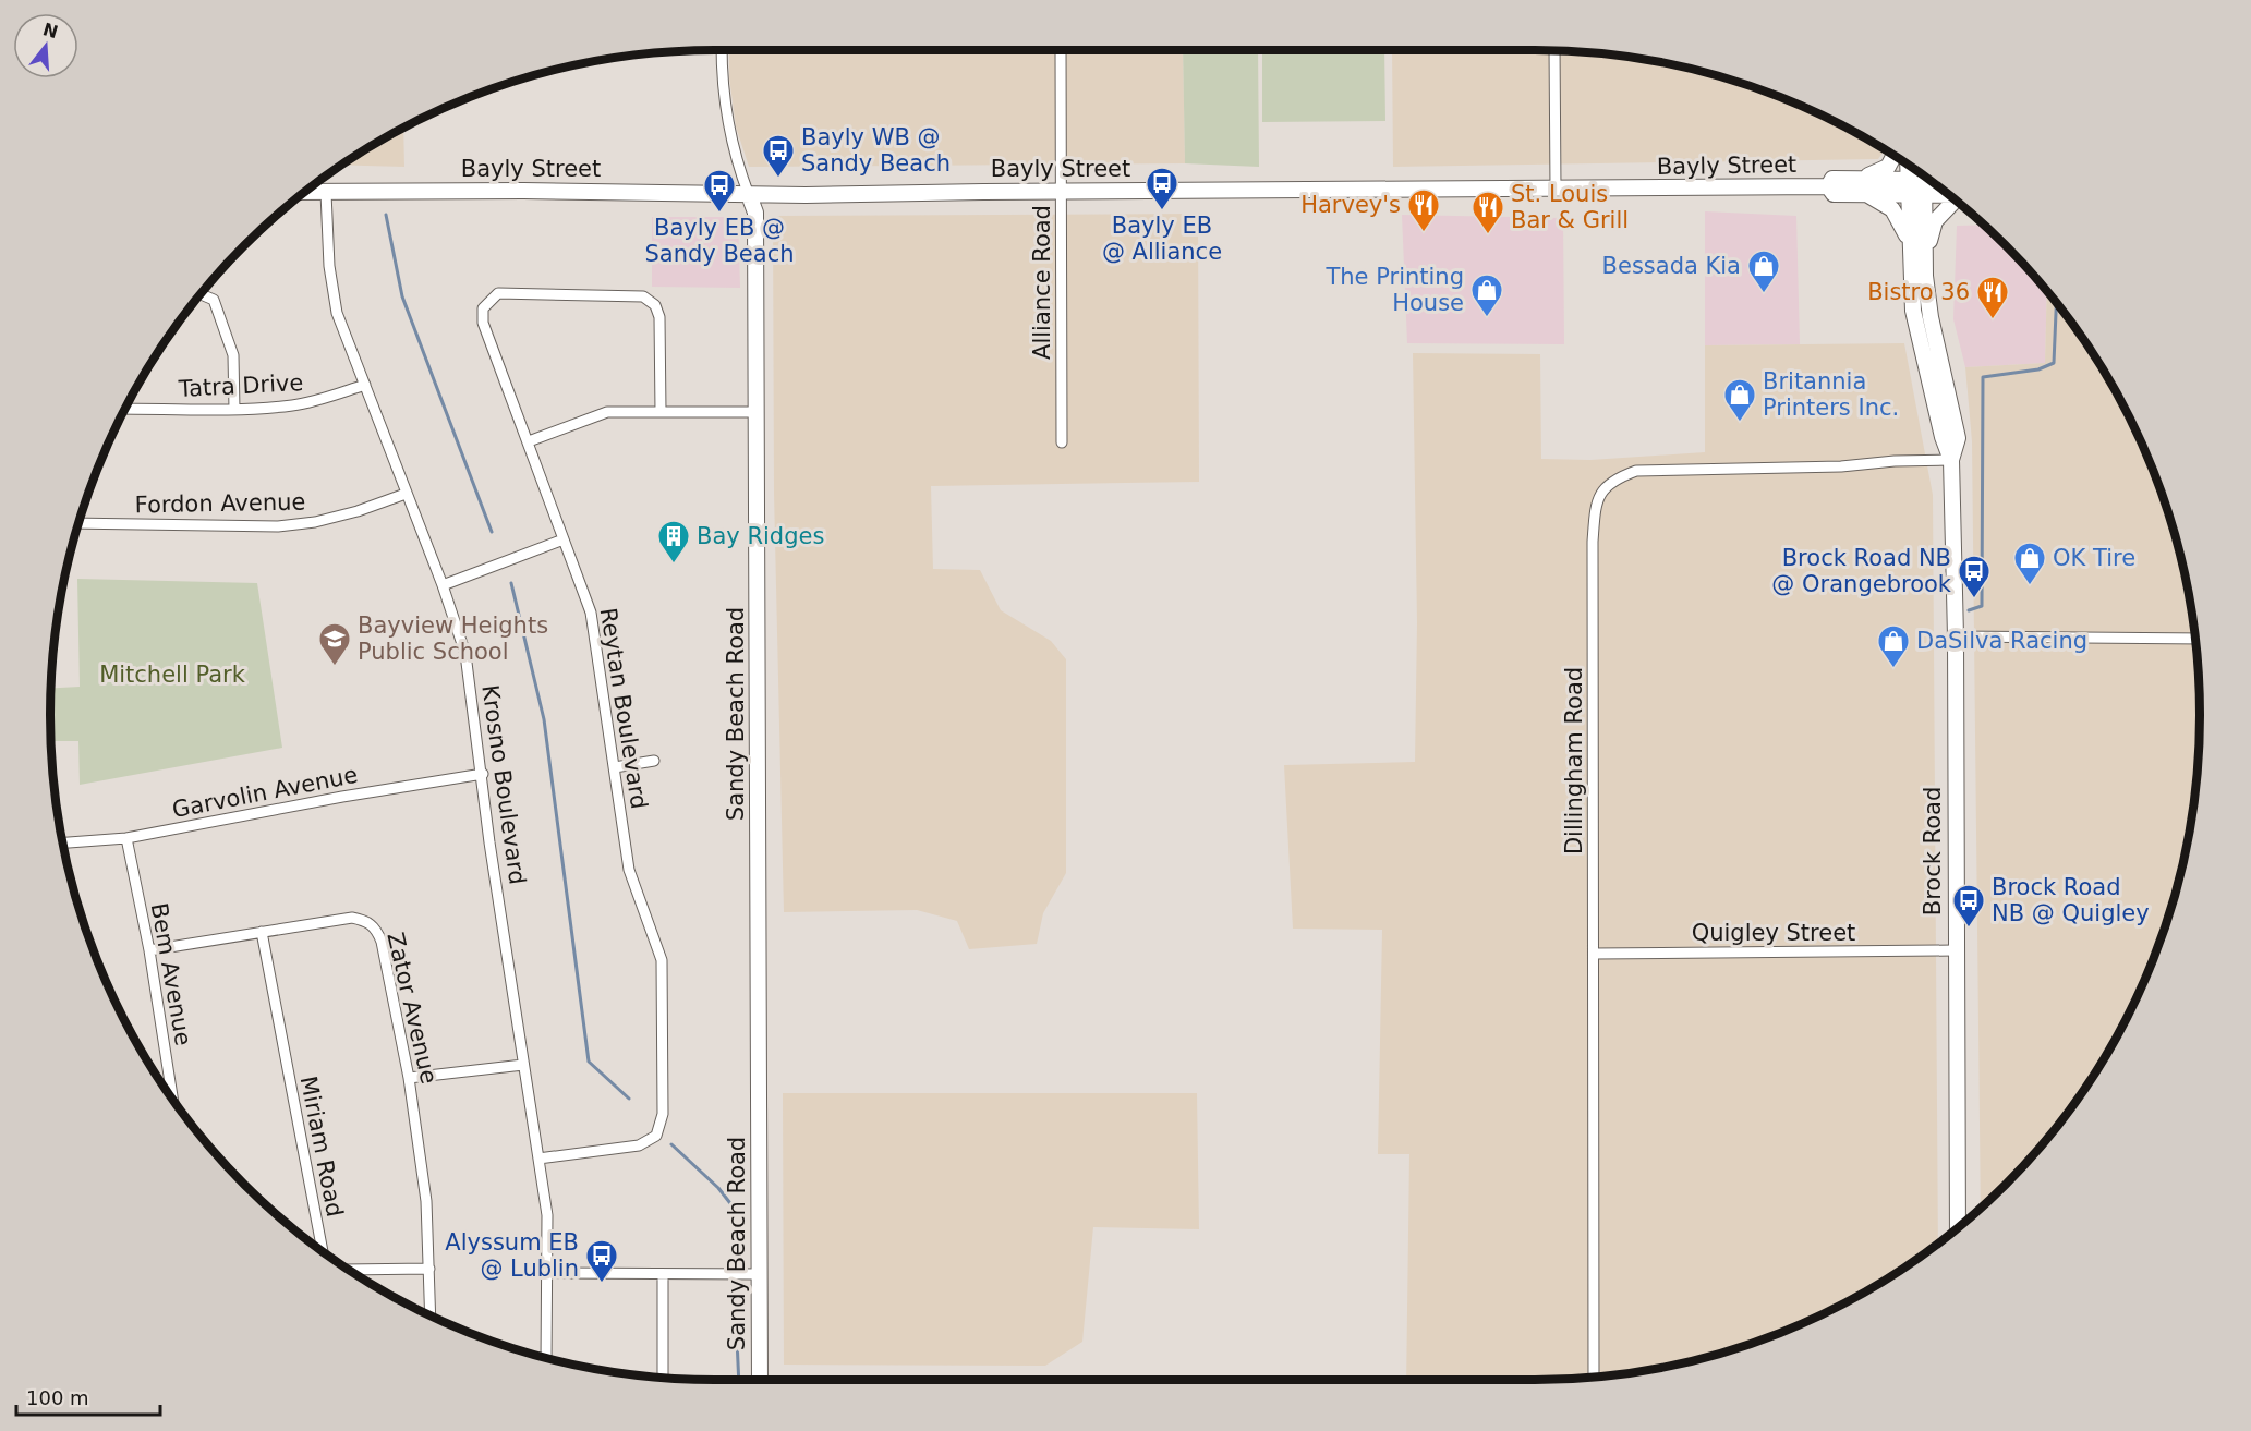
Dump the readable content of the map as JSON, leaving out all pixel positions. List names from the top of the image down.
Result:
{
  "streets": {
    "main road": ["Bayly Street", "Sandy Beach Road", "Brock Road"],
    "street": [
      "Alliance Road",
      "Tatra Drive",
      "Fordon Avenue",
      "Reytan Boulevard",
      "Dillingham Road",
      "Krosno Boulevard",
      "Garvolin Avenue",
      "Quigley Street",
      "Bem Avenue",
      "Zator Avenue",
      "Miriam Road"
    ]
  },
  "crossings": [
    ["Bayly Street", "Alliance Road"],
    ["Bayly Street", "Sandy Beach Road"],
    ["Bayly Street", "Krosno Boulevard"],
    ["Bayly Street", "Brock Road"],
    ["Tatra Drive", "Krosno Boulevard"],
    ["Fordon Avenue", "Krosno Boulevard"],
    ["Reytan Boulevard", "Krosno Boulevard"],
    ["Dillingham Road", "Brock Road"],
    ["Dillingham Road", "Quigley Street"],
    ["Krosno Boulevard", "Garvolin Avenue"],
    ["Garvolin Avenue", "Bem Avenue"],
    ["Brock Road", "Quigley Street"],
    ["Bem Avenue", "Zator Avenue"],
    ["Zator Avenue", "Miriam Road"]
  ],
  "parks": ["Mitchell Park"],
  "places": {
    "bus stop": [
      "Bayly WB @ Sandy Beach",
      "Bayly EB @ Alliance",
      "Bayly EB @ Sandy Beach",
      "Brock Road NB @ Orangebrook",
      "Brock Road NB @ Quigley",
      "Alyssum EB @ Lublin"
    ],
    "restaurant": ["Harvey's", "St. Louis Bar & Grill", "Bistro 36"],
    "shop": [
      "Bessada Kia",
      "The Printing House",
      "Britannia Printers Inc.",
      "OK Tire",
      "DaSilva Racing"
    ],
    "building": ["Bay Ridges"],
    "school or university": ["Bayview Heights Public School"]
  },
  "scale_bar": "100 m",
  "north": "top"
}
